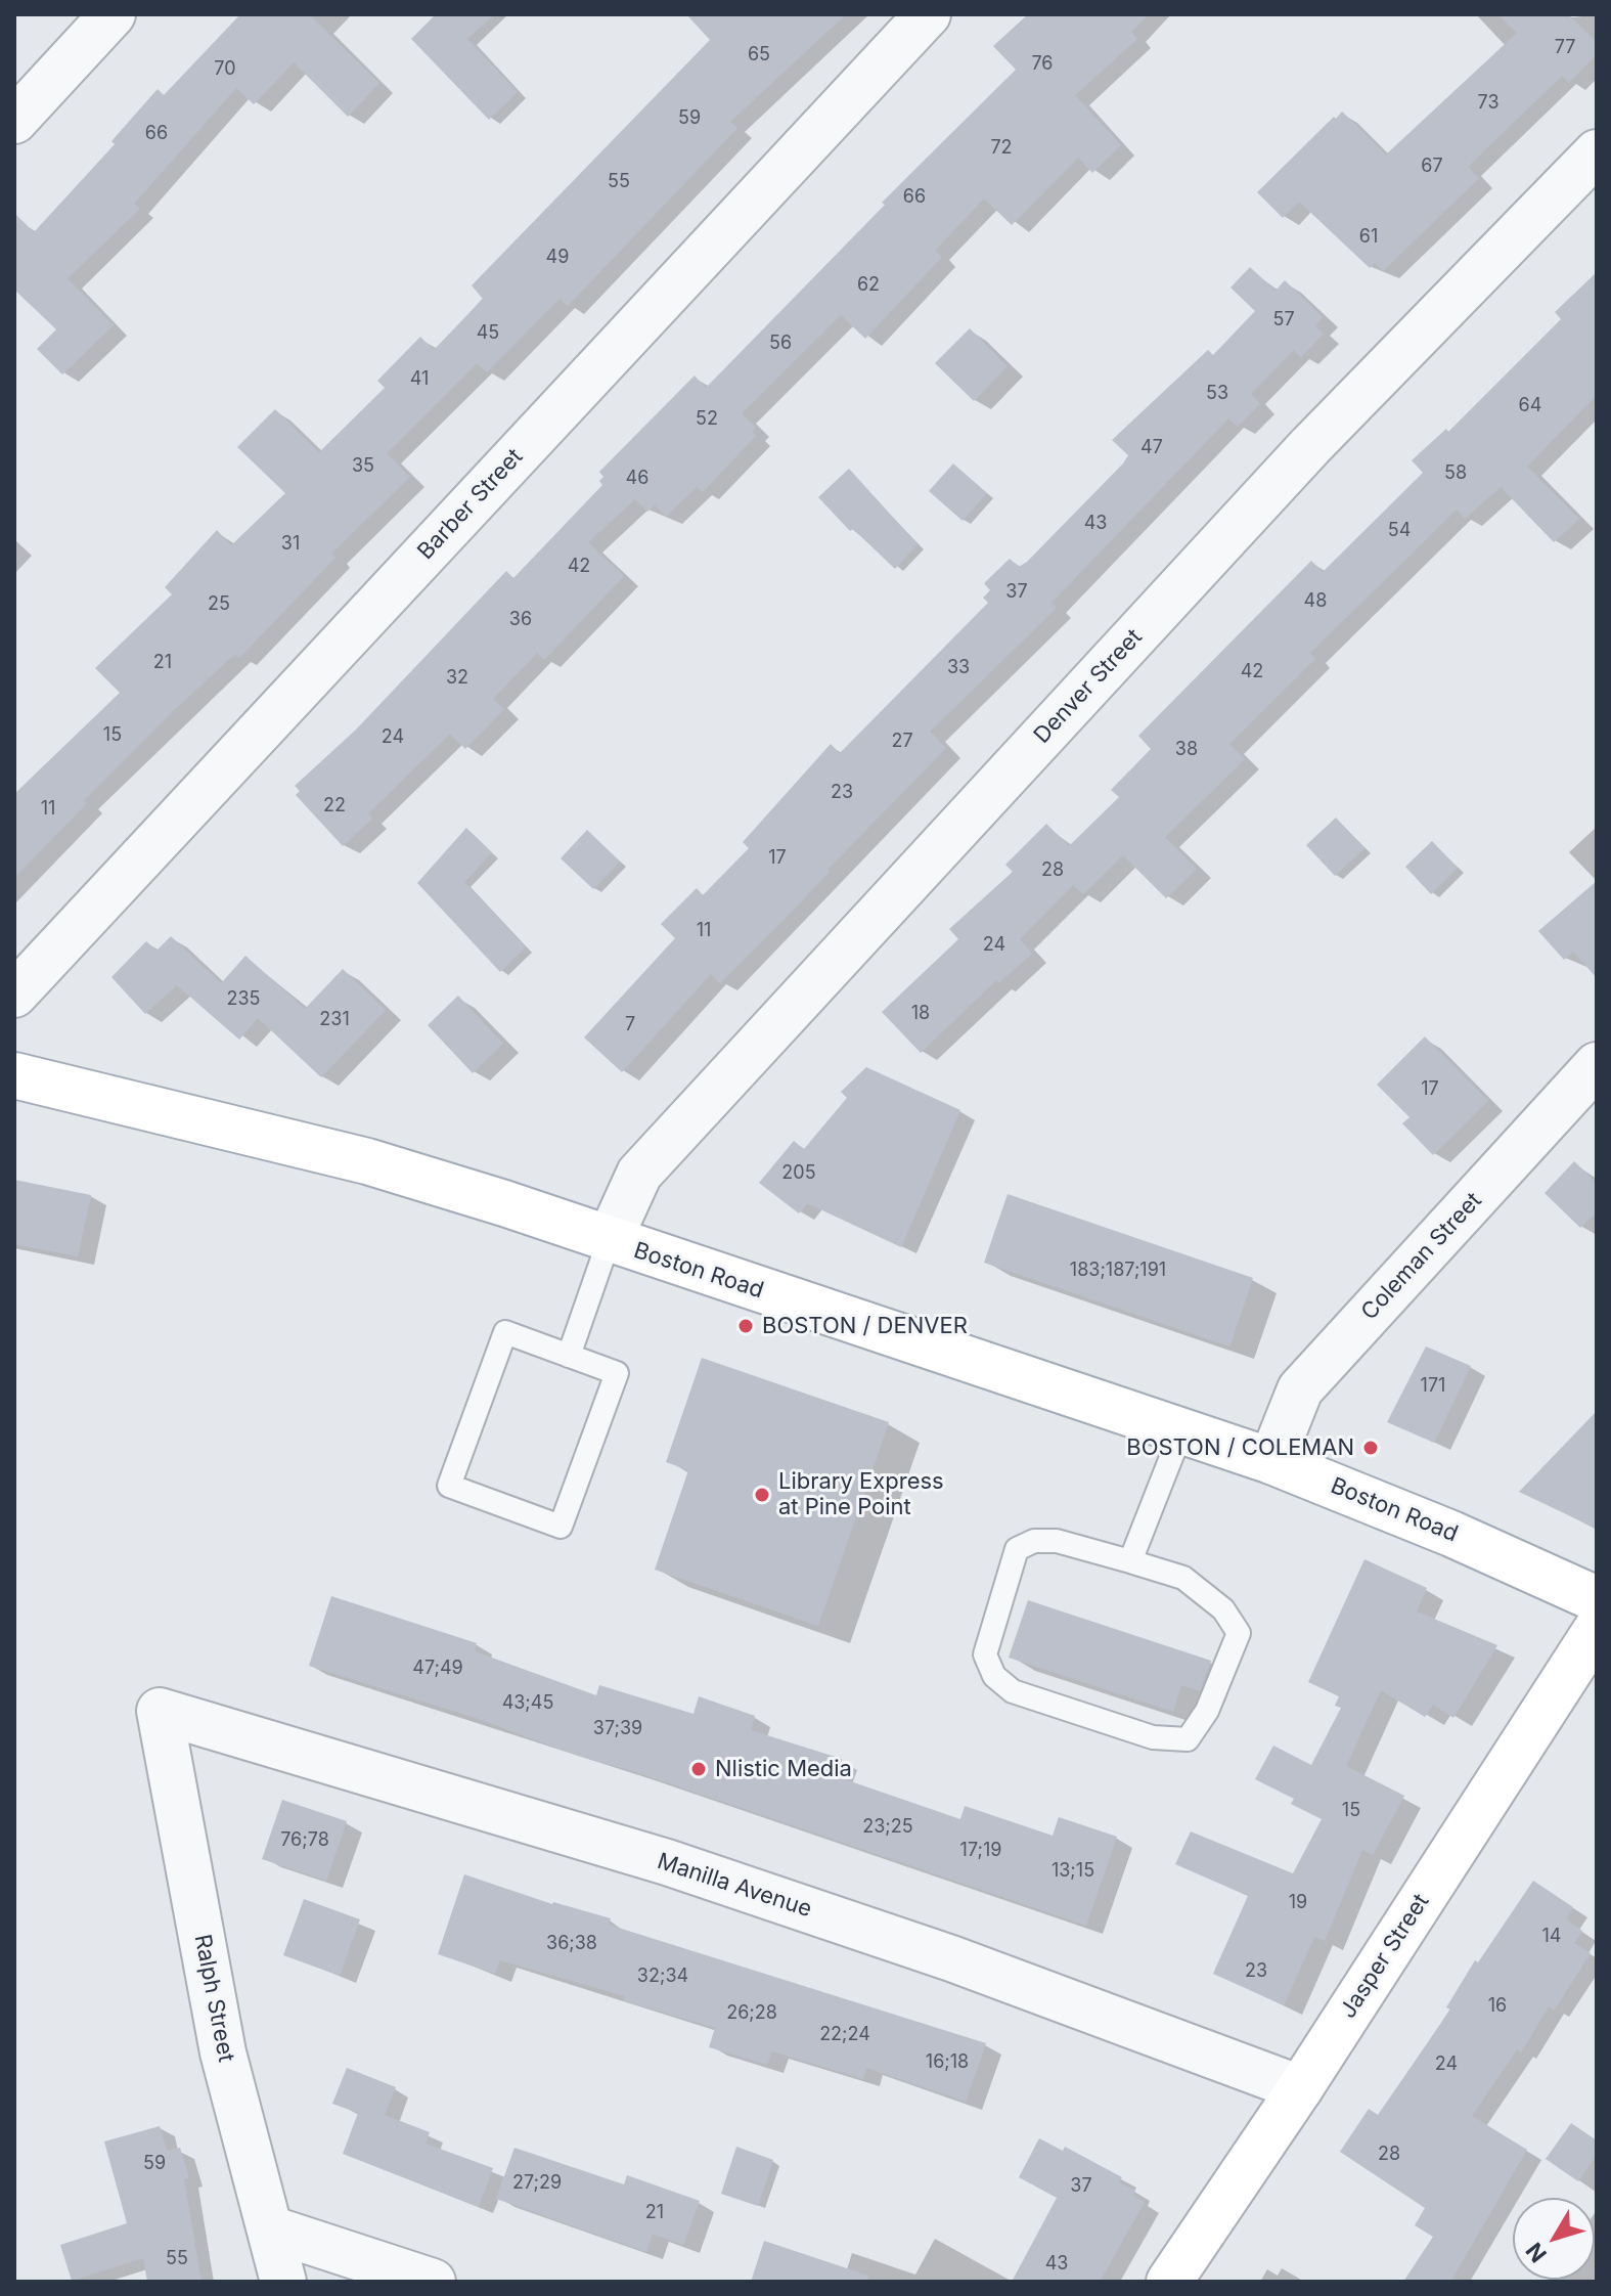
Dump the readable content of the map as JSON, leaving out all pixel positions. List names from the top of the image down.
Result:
{
  "streets": {
    "main road": ["Boston Road", "Jasper Street"],
    "street": [
      "Barber Street",
      "Denver Street",
      "Coleman Street",
      "Manilla Avenue",
      "Ralph Street"
    ]
  },
  "crossings": [
    ["Denver Street", "Boston Road"],
    ["Coleman Street", "Boston Road"],
    ["Manilla Avenue", "Jasper Street"],
    ["Manilla Avenue", "Ralph Street"]
  ],
  "places": [
    "BOSTON / DENVER",
    "BOSTON / COLEMAN",
    "Library Express at Pine Point",
    "Nlistic Media"
  ],
  "house_numbers": [
    "77",
    "65",
    "76",
    "70",
    "73",
    "59",
    "66",
    "72",
    "67",
    "55",
    "66",
    "61",
    "49",
    "62",
    "57",
    "45",
    "56",
    "41",
    "53",
    "64",
    "52",
    "47",
    "35",
    "58",
    "46",
    "43",
    "54",
    "31",
    "42",
    "37",
    "48",
    "25",
    "36",
    "21",
    "33",
    "42",
    "32",
    "15",
    "24",
    "27",
    "38",
    "23",
    "22",
    "11",
    "17",
    "28",
    "11",
    "24",
    "235",
    "18",
    "231",
    "7",
    "17",
    "205",
    "183;187;191",
    "171",
    "47;49",
    "43;45",
    "37;39",
    "15",
    "23;25",
    "76;78",
    "17;19",
    "13;15",
    "19",
    "14",
    "36;38",
    "23",
    "32;34",
    "16",
    "26;28",
    "22;24",
    "16;18",
    "24",
    "28",
    "59",
    "27;29",
    "37",
    "21",
    "55",
    "43"
  ],
  "north": "bottom left"
}
